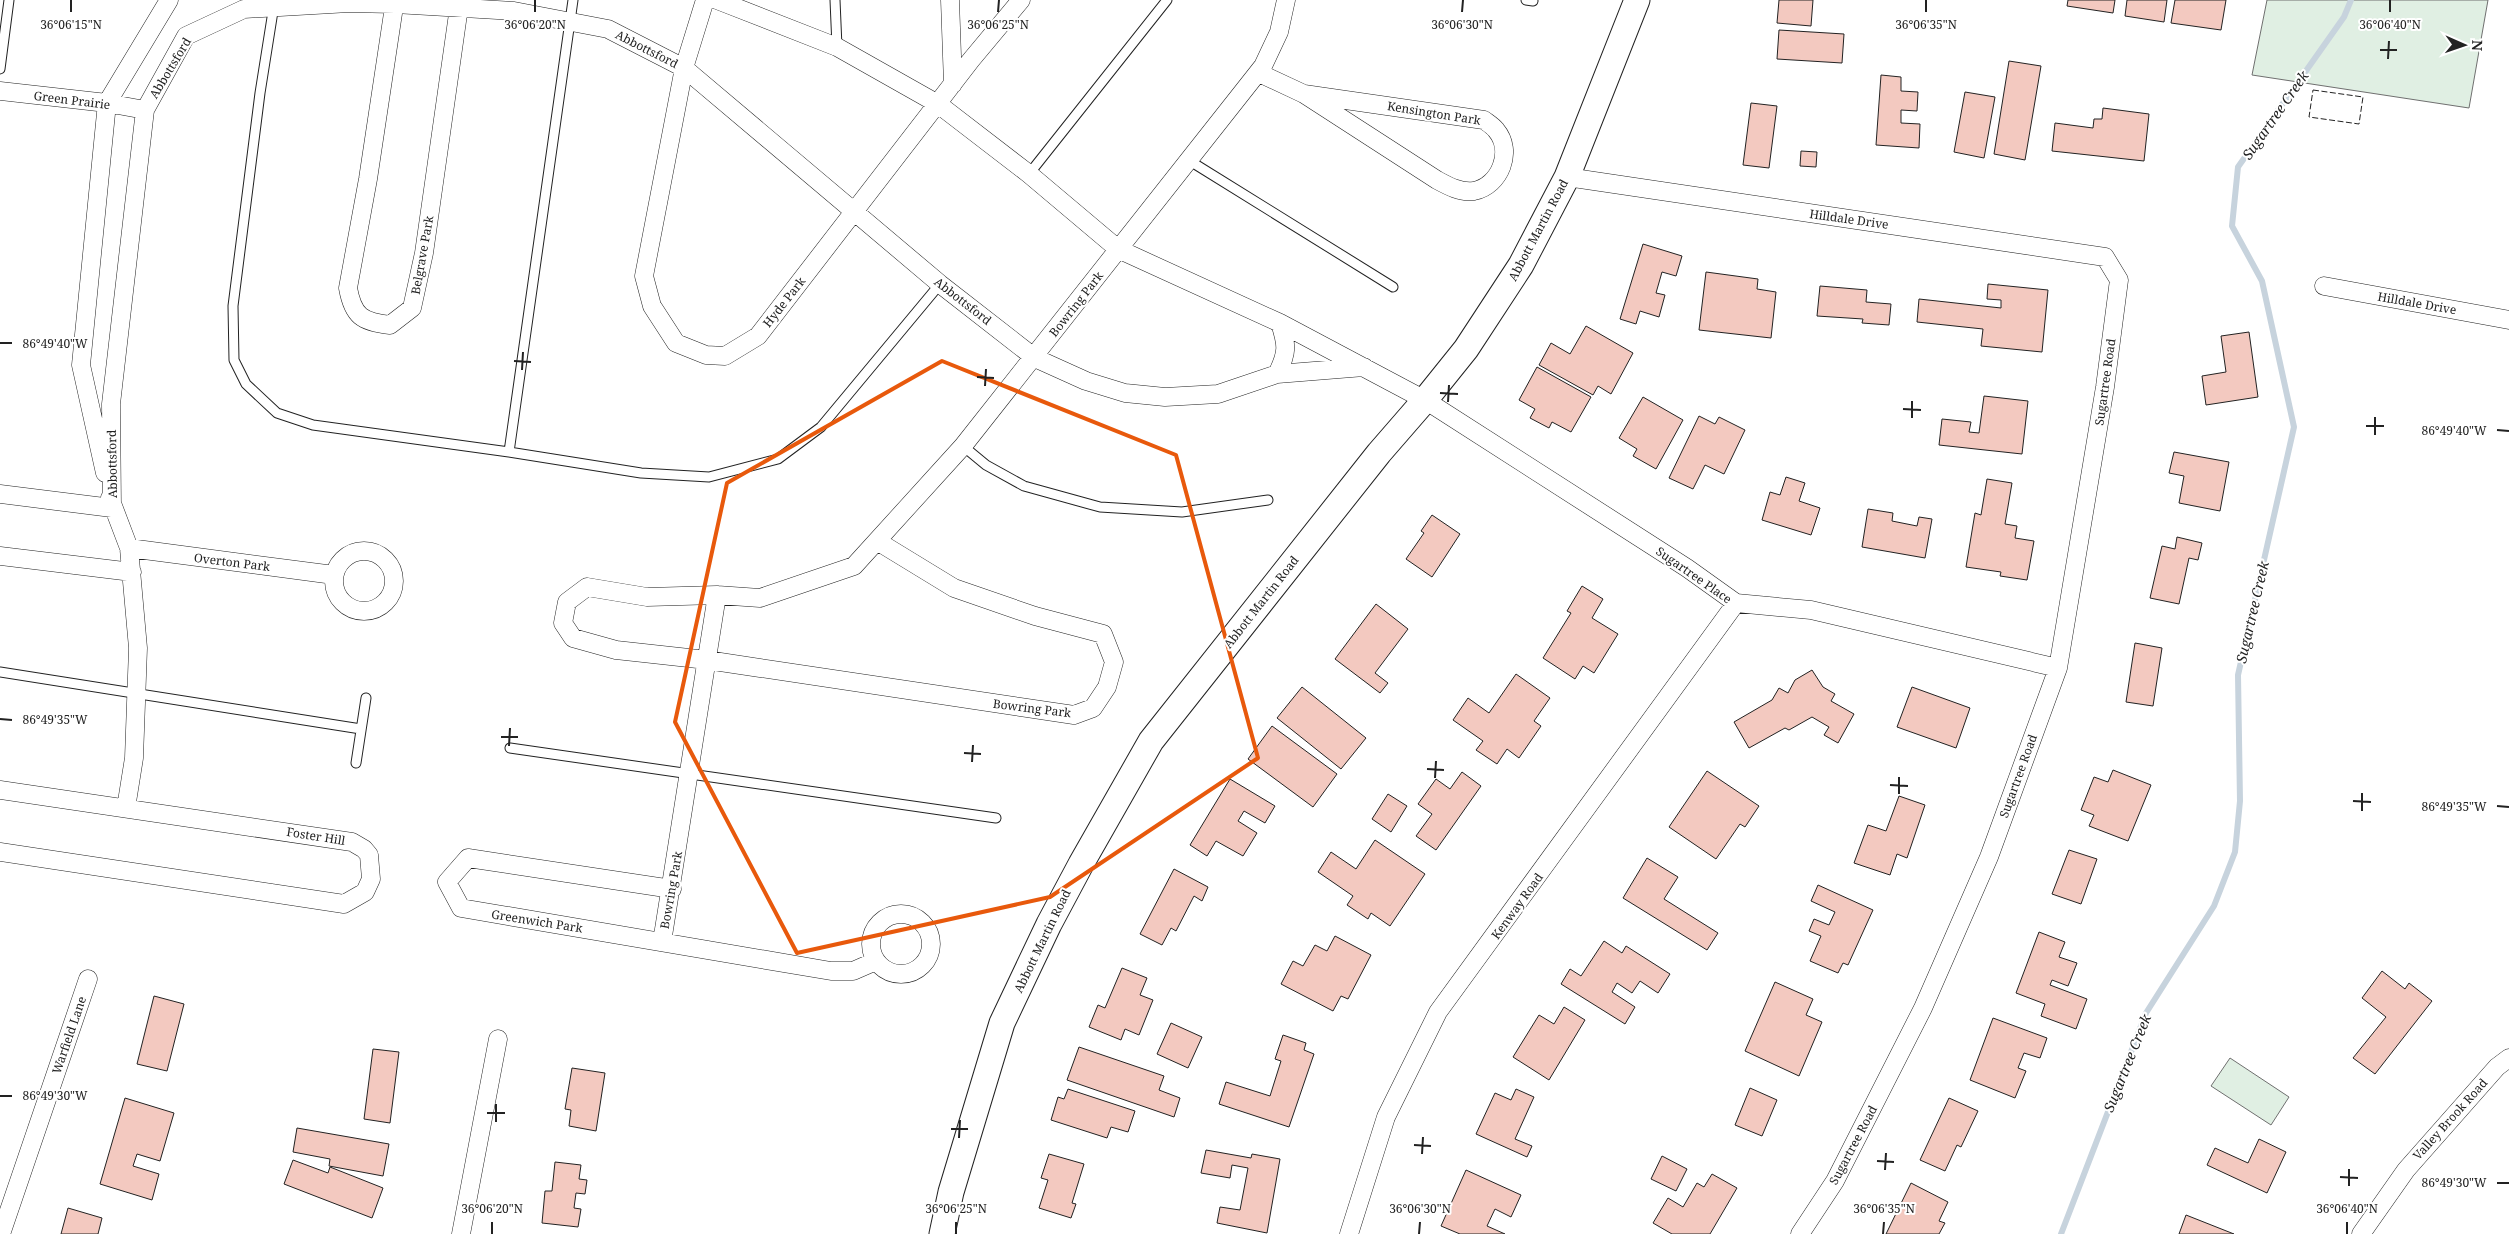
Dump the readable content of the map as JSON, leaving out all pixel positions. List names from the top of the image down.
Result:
{
  "streets": {
    "main road": ["Abbott Martin Road"],
    "street": [
      "Abbottsford",
      "Green Prairie",
      "Kensington Park",
      "Hilldale Drive",
      "Belgrave Park",
      "Hyde Park",
      "Bowring Park",
      "Sugartree Road",
      "Overton Park",
      "Sugartree Place",
      "Foster Hill",
      "Kenway Road",
      "Greenwich Park",
      "Warfield Lane",
      "Valley Brook Road"
    ]
  },
  "crossings": [
    ["Abbottsford", "Green Prairie"],
    ["Abbottsford", "Belgrave Park"],
    ["Abbottsford", "Hyde Park"],
    ["Abbottsford", "Bowring Park"],
    ["Abbottsford", "Overton Park"],
    ["Abbottsford", "Foster Hill"],
    ["Hilldale Drive", "Abbott Martin Road"],
    ["Hilldale Drive", "Sugartree Road"],
    ["Abbott Martin Road", "Sugartree Place"],
    ["Bowring Park", "Greenwich Park"],
    ["Sugartree Road", "Sugartree Place"],
    ["Sugartree Place", "Kenway Road"]
  ],
  "water": ["Sugartree Creek"],
  "north": "right",
  "coordinates": [
    "36°06'15\"N",
    "36°06'20\"N",
    "36°06'25\"N",
    "36°06'30\"N",
    "36°06'35\"N",
    "36°06'40\"N",
    "86°49'40\"W",
    "86°49'35\"W",
    "86°49'30\"W"
  ]
}
